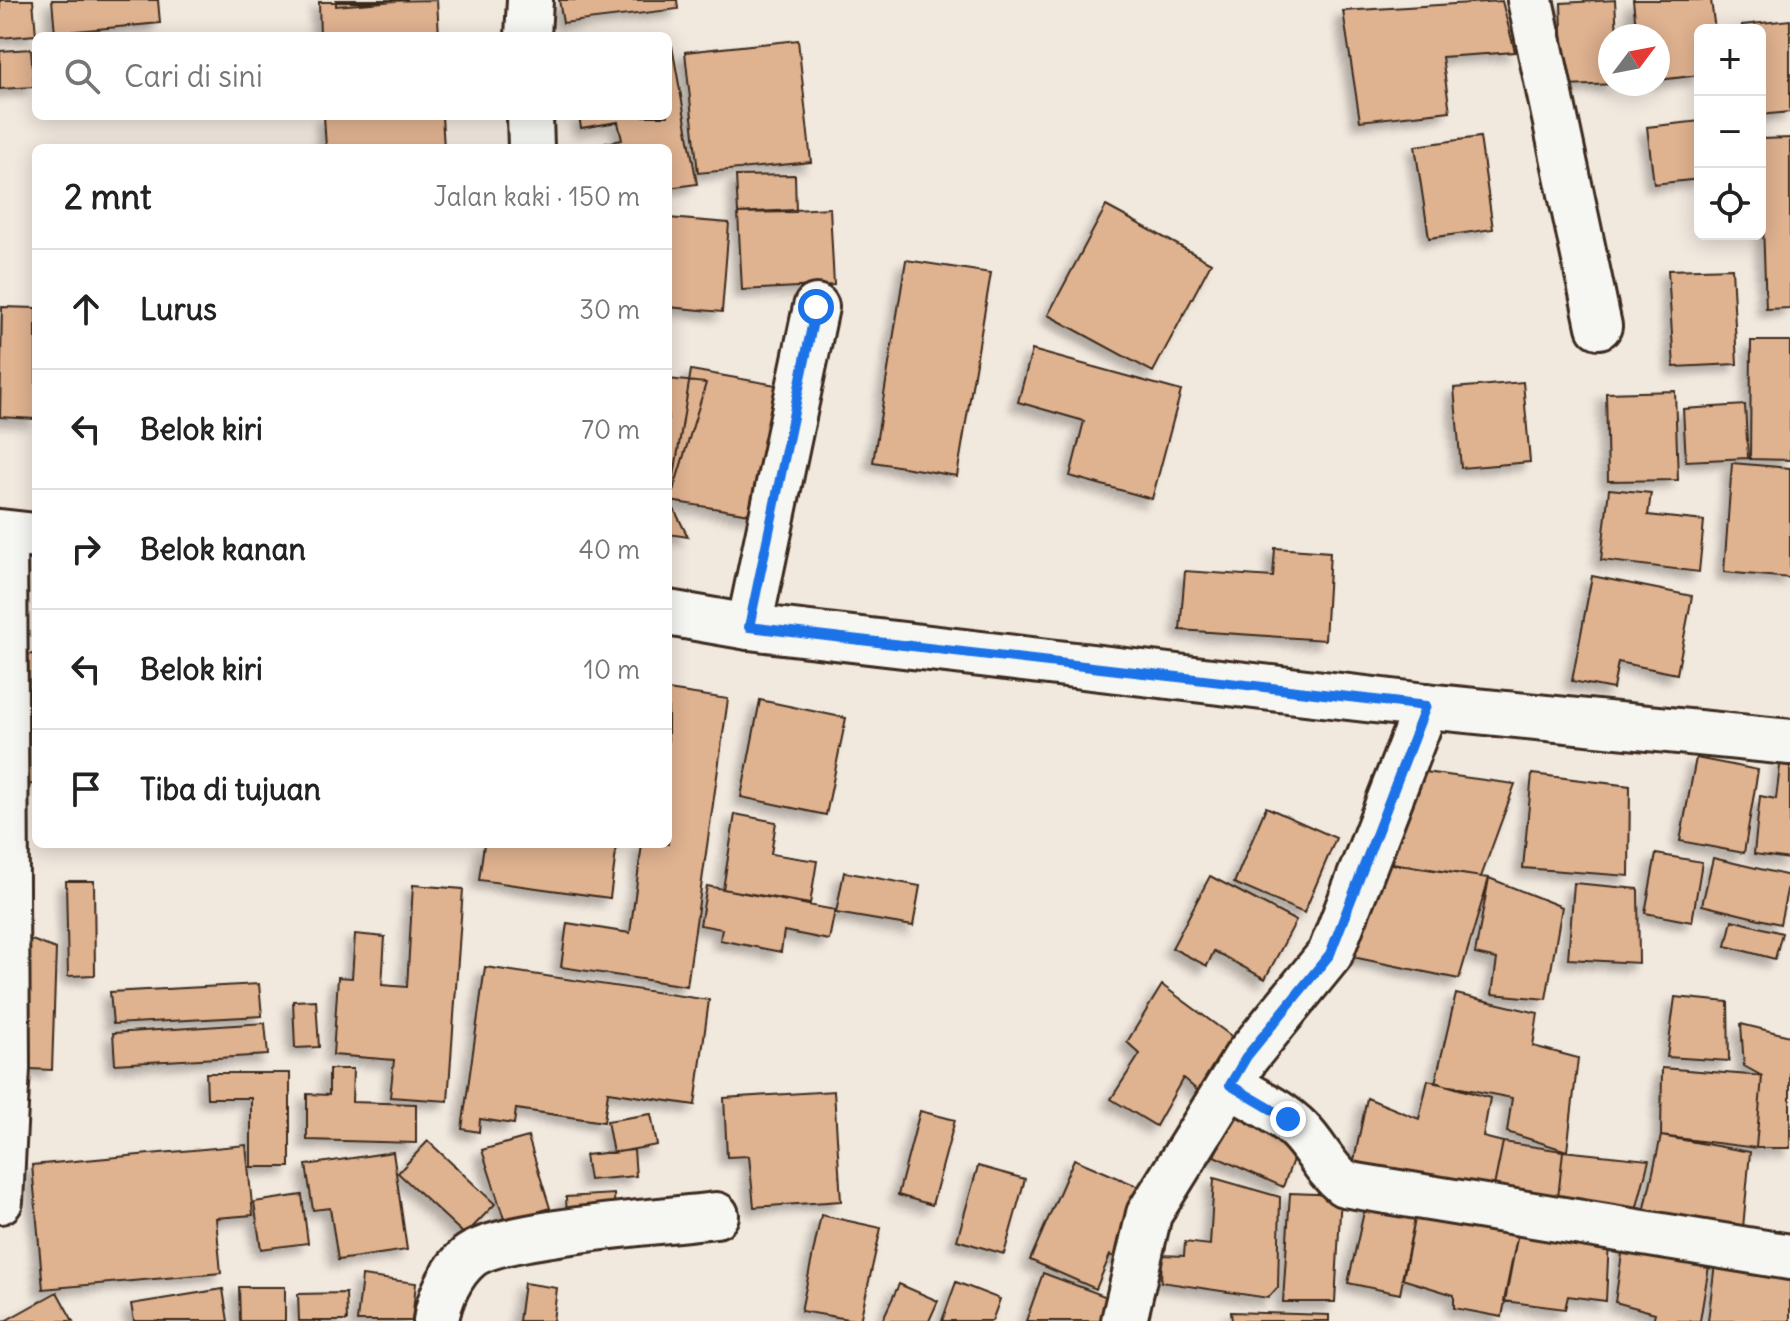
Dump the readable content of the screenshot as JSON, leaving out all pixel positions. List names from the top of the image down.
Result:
{
  "north": "top right",
  "page": {
    "map_buttons": ["+", "−"],
    "search": "Cari di sini",
    "heading": ["2 mnt", "Jalan kaki · 150 m"],
    "list": [
      ["Lurus", "30 m"],
      ["Belok kiri", "70 m"],
      ["Belok kanan", "40 m"],
      ["Belok kiri", "10 m"],
      "Tiba di tujuan"
    ]
  }
}
